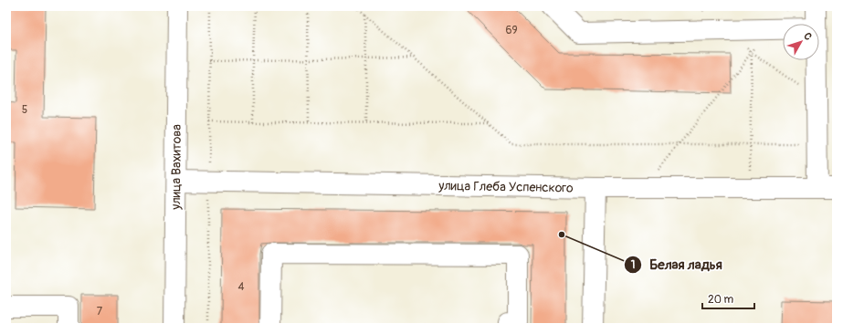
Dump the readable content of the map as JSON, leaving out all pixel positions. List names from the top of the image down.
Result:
{
  "streets": {
    "street": ["улица Вахитова", "улица Глеба Успенского"]
  },
  "crossings": [
    ["улица Вахитова", "улица Глеба Успенского"]
  ],
  "places": ["Белая ладья"],
  "house_numbers": [
    "69",
    "5",
    "4",
    "7"
  ],
  "scale_bar": "20 m",
  "north": "top right"
}
